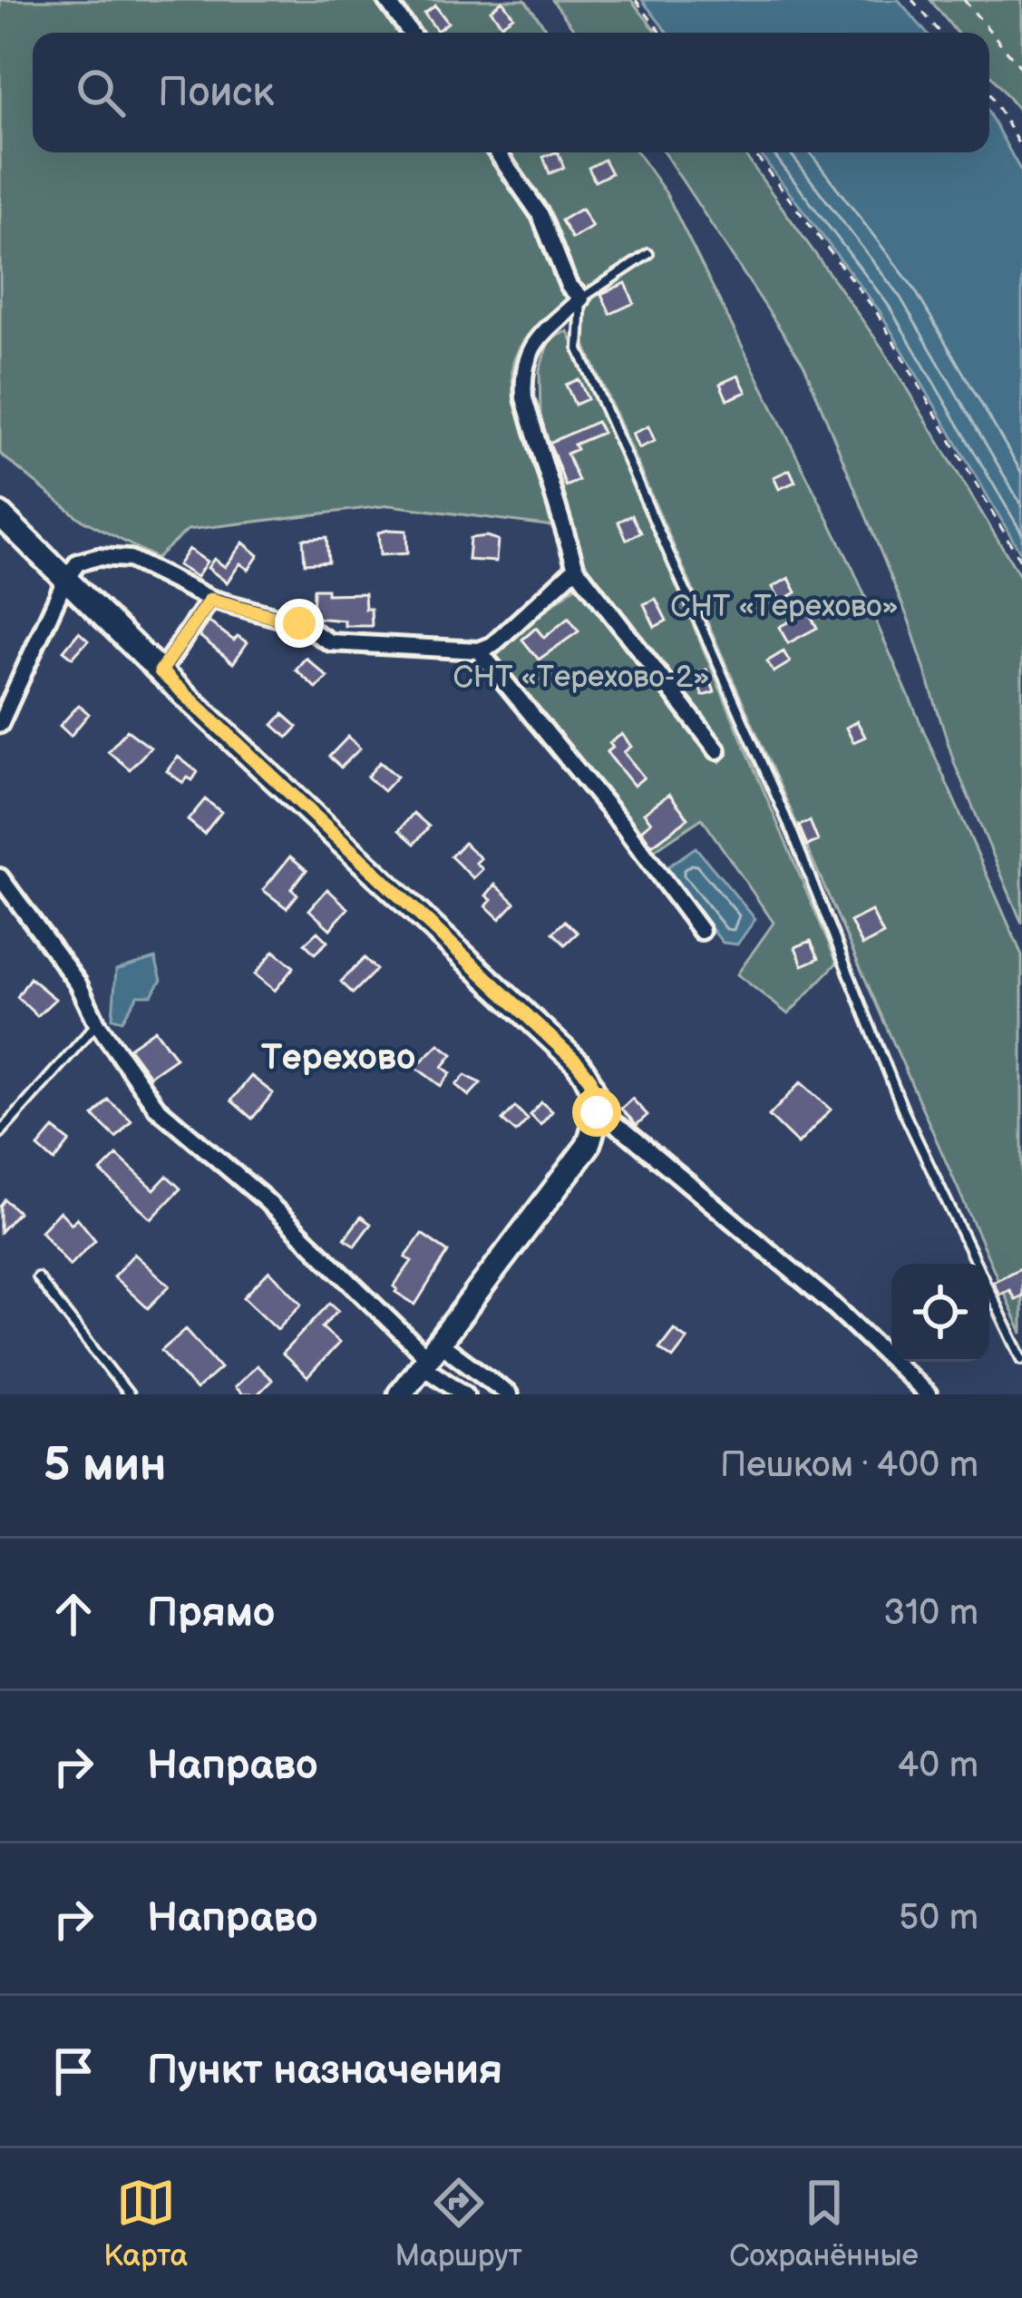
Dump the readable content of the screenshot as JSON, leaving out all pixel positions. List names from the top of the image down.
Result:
{
  "districts": ["Терехово"],
  "parks": ["СНТ «Терехово»", "СНТ «Терехово-2»"],
  "page": {
    "search": "Поиск",
    "heading": ["5 мин", "Пешком · 400 m"],
    "list": [
      ["Прямо", "310 m"],
      ["Направо", "40 m"],
      ["Направо", "50 m"],
      "Пункт назначения"
    ],
    "nav": ["Карта", "Маршрут", "Сохранённые"]
  }
}
